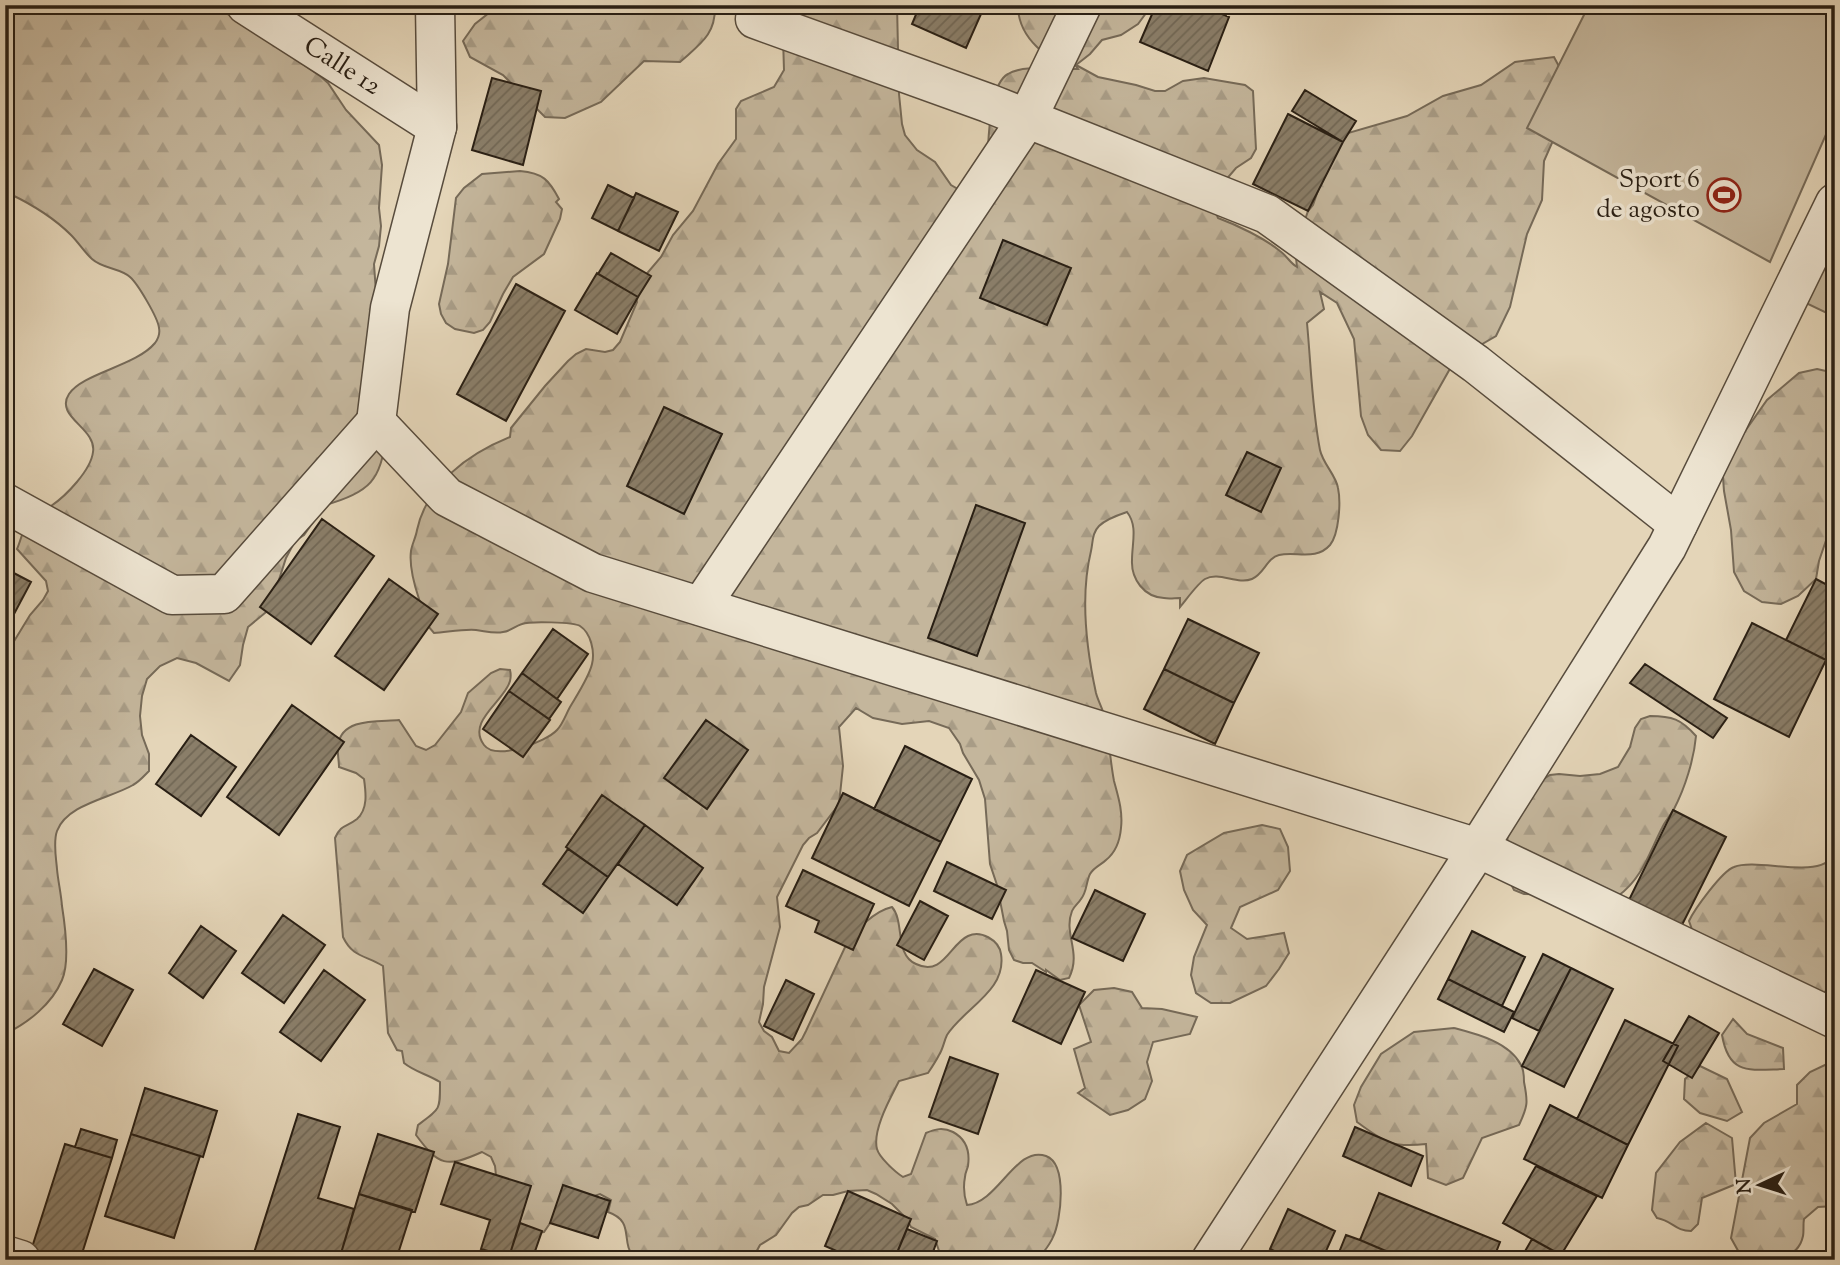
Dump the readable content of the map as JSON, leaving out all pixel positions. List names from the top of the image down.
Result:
{
  "streets": {
    "street": ["Calle 12"]
  },
  "places": {
    "sports": ["Sport 6 de agosto"]
  },
  "north": "left"
}
